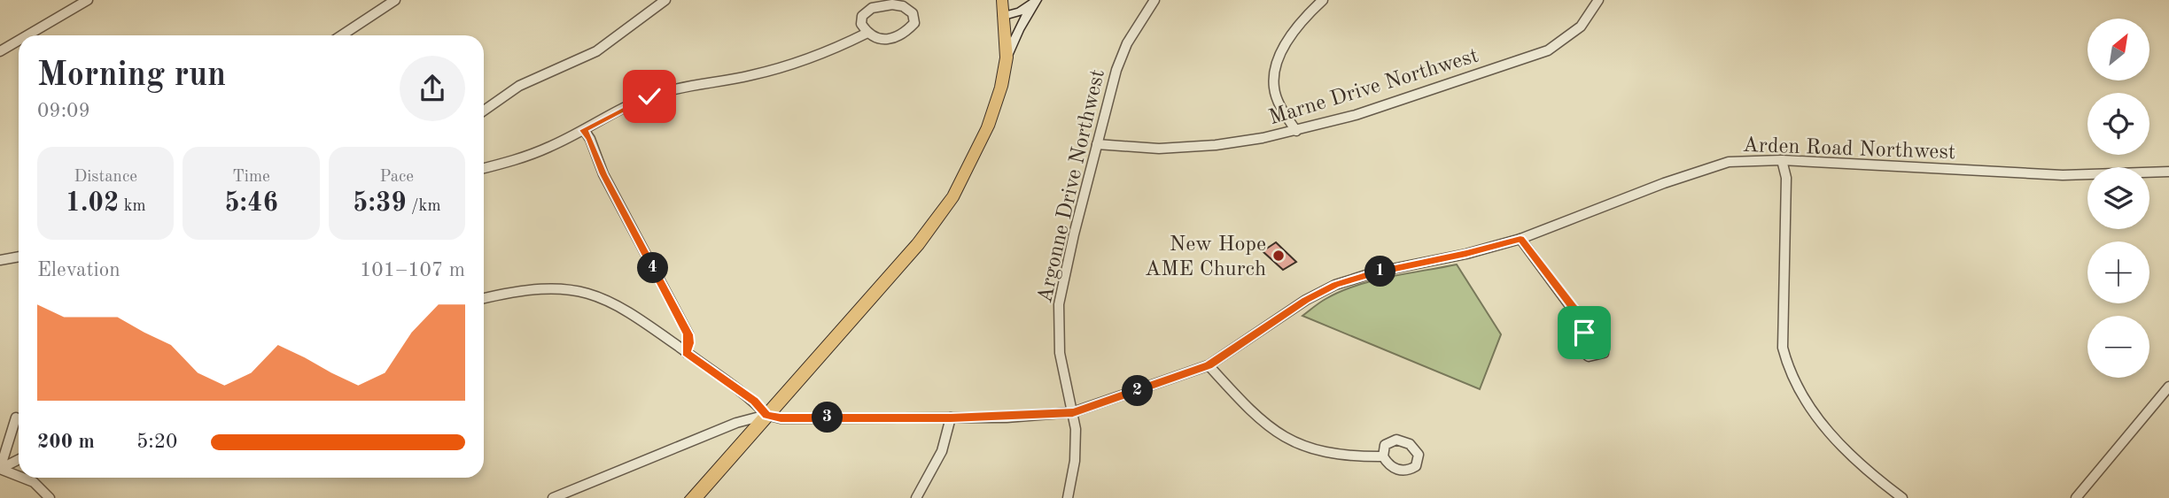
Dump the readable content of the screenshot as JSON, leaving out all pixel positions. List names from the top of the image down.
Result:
{
  "streets": {
    "street": ["Marne Drive Northwest", "Arden Road Northwest", "Argonne Drive Northwest"]
  },
  "crossings": [
    ["Marne Drive Northwest", "Argonne Drive Northwest"],
    ["Arden Road Northwest", "Argonne Drive Northwest"]
  ],
  "places": ["New Hope AME Church"],
  "north": "top right",
  "page": {
    "map_buttons": ["+", "−"],
    "heading": ["Morning run", "09:09"],
    "stats": [
      ["Distance", "1.02 km"],
      ["Time", "5:46"],
      ["Pace", "5:39 /km"]
    ],
    "chart": ["Elevation", "101–107 m"],
    "pins": [
      "4",
      "1",
      "2",
      "3"
    ],
    "list": [
      {
        "name": "200 m",
        "note": "5:20"
      }
    ]
  }
}
